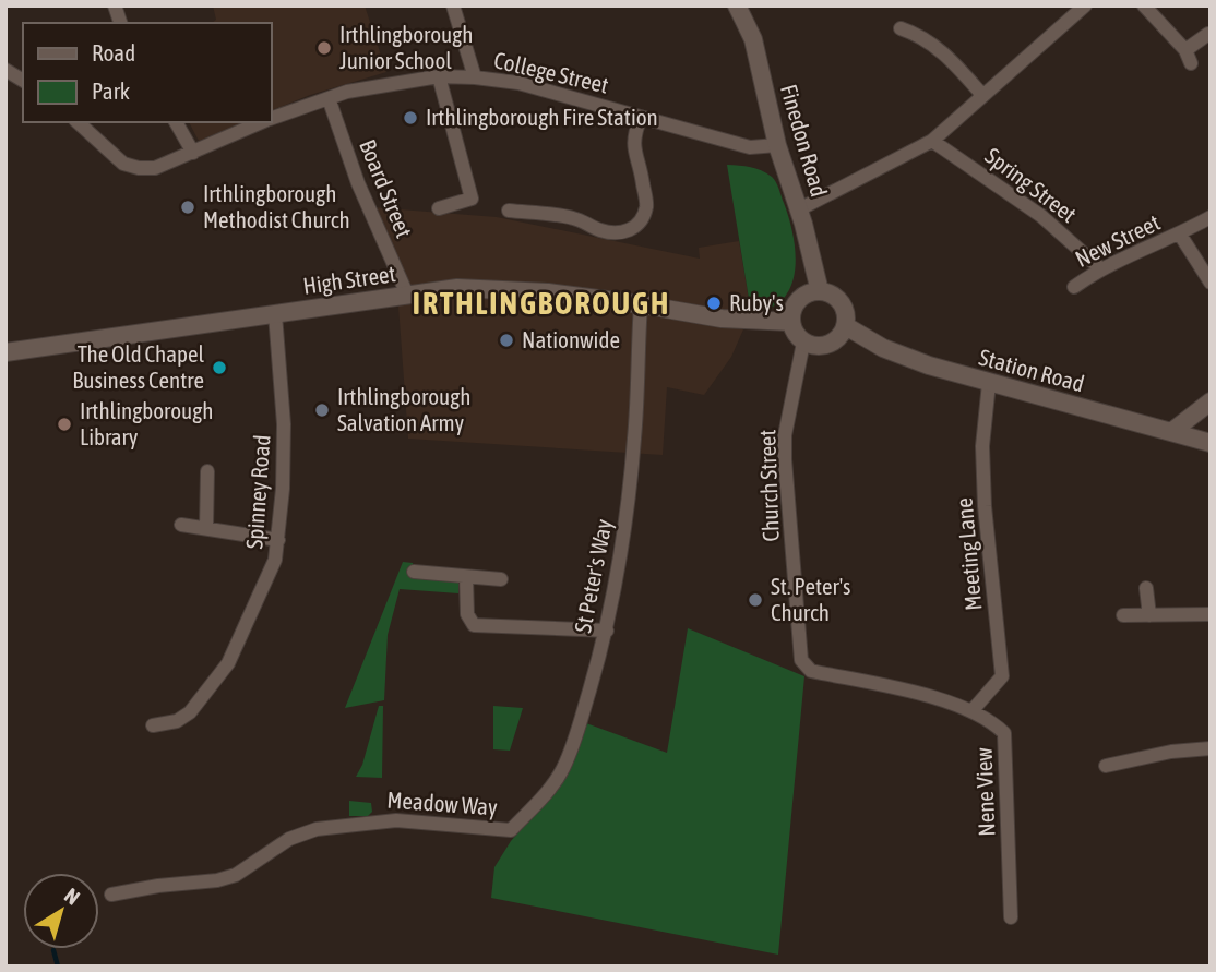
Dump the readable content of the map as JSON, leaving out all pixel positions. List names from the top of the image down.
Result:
{
  "streets": {
    "main road": ["Finedon Road", "High Street", "Station Road"],
    "street": [
      "College Street",
      "Spring Street",
      "Board Street",
      "New Street",
      "Church Street",
      "Spinney Road",
      "Meeting Lane",
      "St Peter's Way",
      "Nene View",
      "Meadow Way"
    ]
  },
  "crossings": [
    ["College Street", "Finedon Road"],
    ["College Street", "Board Street"],
    ["Finedon Road", "High Street"],
    ["Finedon Road", "Station Road"],
    ["Finedon Road", "Church Street"],
    ["Spring Street", "New Street"],
    ["Board Street", "High Street"],
    ["High Street", "Station Road"],
    ["High Street", "Church Street"],
    ["High Street", "Spinney Road"],
    ["High Street", "St Peter's Way"],
    ["Station Road", "Church Street"],
    ["Station Road", "Meeting Lane"],
    ["Church Street", "Nene View"],
    ["Meeting Lane", "Nene View"],
    ["St Peter's Way", "Meadow Way"]
  ],
  "districts": ["IRTHLINGBOROUGH"],
  "places": [
    "Irthlingborough Junior School",
    "Irthlingborough Fire Station",
    "Irthlingborough Methodist Church",
    "Ruby's",
    "Nationwide",
    "The Old Chapel Business Centre",
    "Irthlingborough Salvation Army",
    "Irthlingborough Library",
    "St. Peter's Church"
  ],
  "legend": ["Road", "Park"],
  "north": "top right"
}
